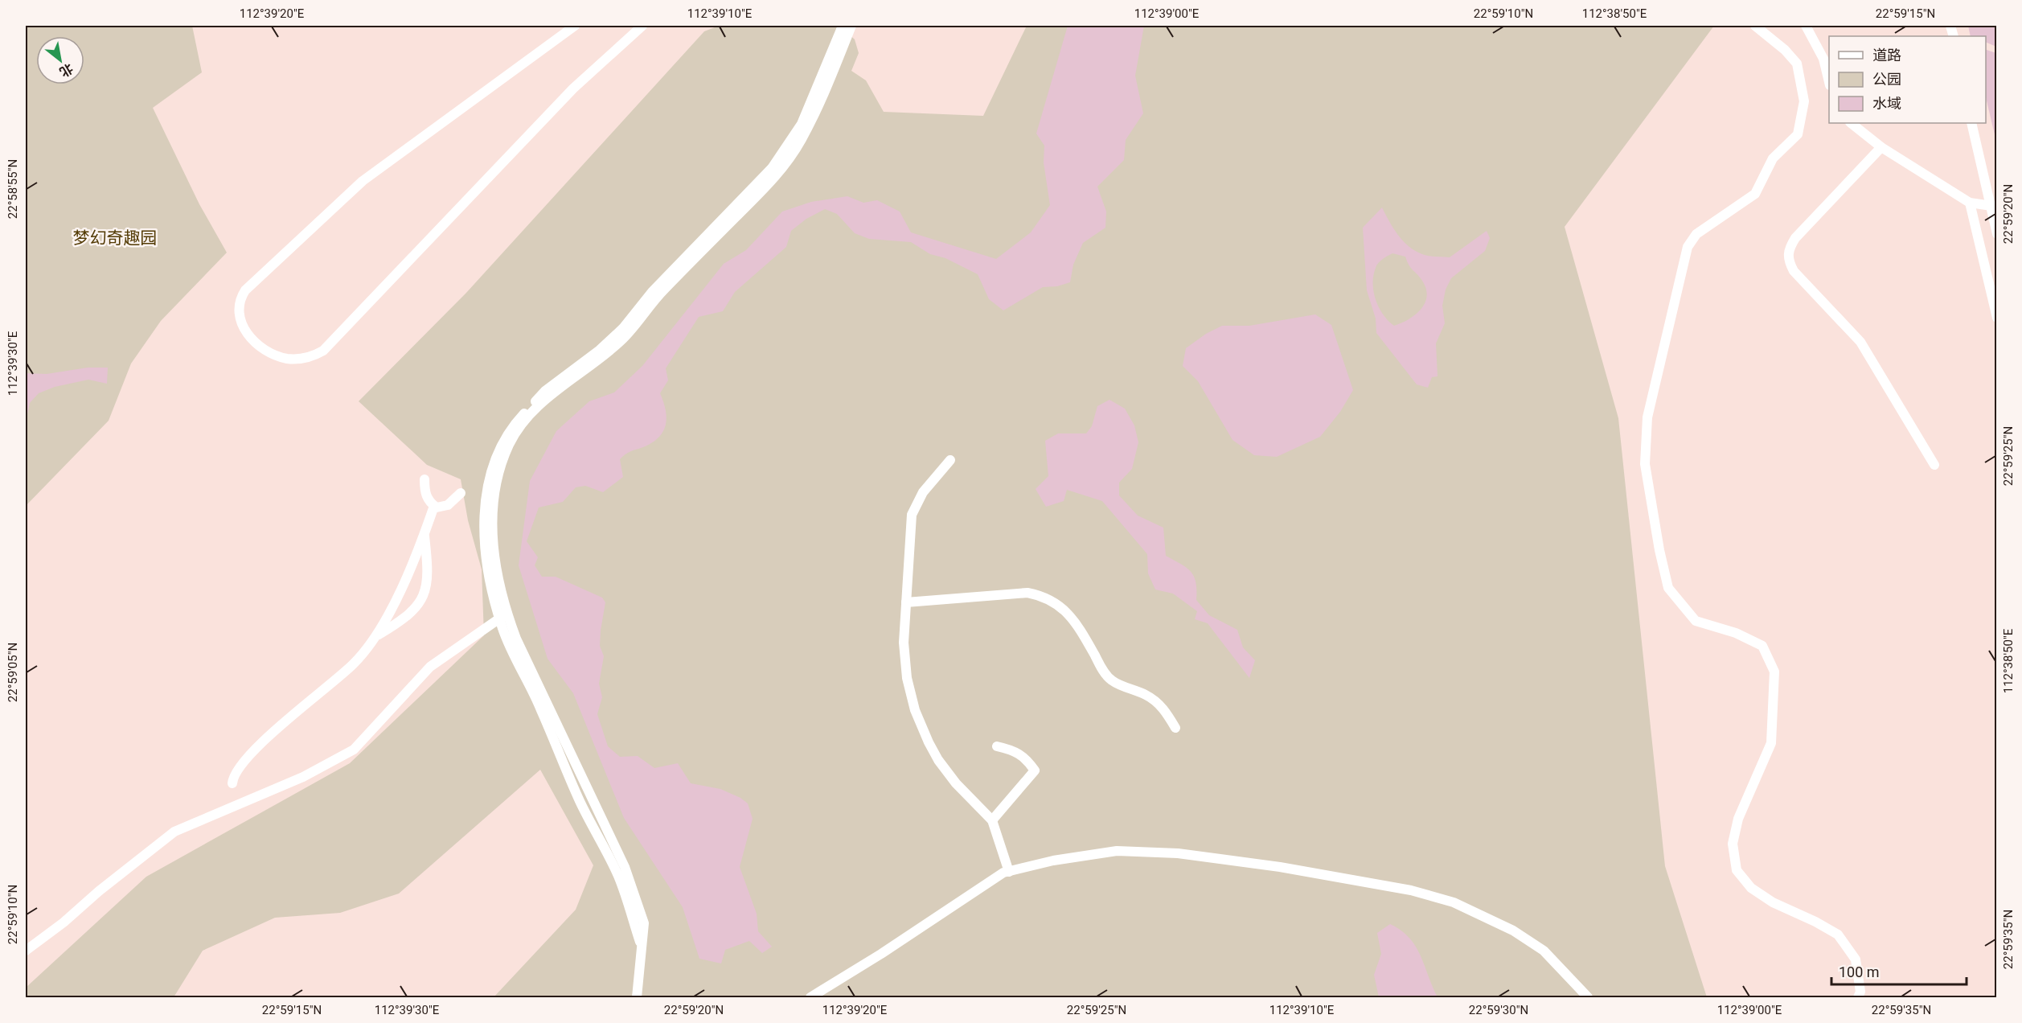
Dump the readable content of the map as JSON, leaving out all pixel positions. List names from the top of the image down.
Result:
{
  "parks": ["梦幻奇趣园"],
  "legend": ["道路", "公园", "水域"],
  "scale_bar": "100 m",
  "north": "bottom right",
  "coordinates": [
    "112°39'20\"E",
    "112°39'10\"E",
    "112°39'00\"E",
    "22°59'10\"N",
    "112°38'50\"E",
    "22°59'15\"N",
    "22°58'55\"N",
    "22°59'20\"N",
    "112°39'30\"E",
    "22°59'25\"N",
    "22°59'05\"N",
    "22°59'35\"N",
    "22°59'30\"N"
  ]
}
